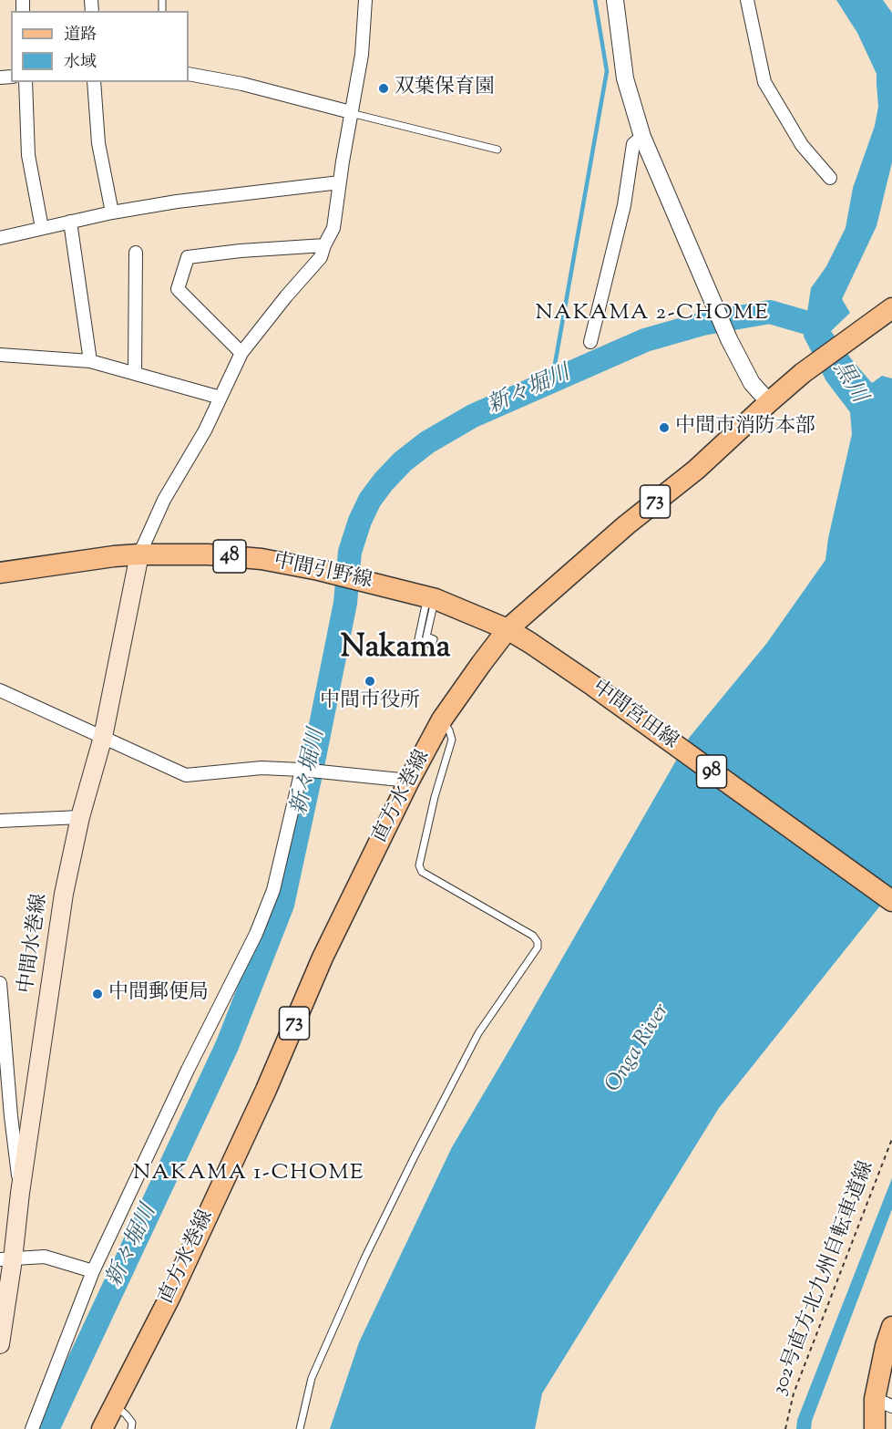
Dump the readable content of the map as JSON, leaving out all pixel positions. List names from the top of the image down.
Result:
{
  "streets": {
    "main road": [
      "73",
      "48",
      "中間引野線",
      "中間宮田線",
      "98",
      "直方水巻線",
      "中間水巻線"
    ],
    "path": ["302号直方北九州自転車道線"]
  },
  "crossings": [
    ["中間引野線", "中間宮田線"],
    ["中間引野線", "直方水巻線"],
    ["中間引野線", "中間水巻線"],
    ["中間宮田線", "直方水巻線"]
  ],
  "districts": ["NAKAMA 2-CHOME", "Nakama", "NAKAMA 1-CHOME"],
  "water": ["黒川", "新々堀川", "Onga River"],
  "places": [
    "双葉保育園",
    "中間市消防本部",
    "中間市役所",
    "中間郵便局"
  ],
  "legend": ["道路", "水域"]
}
